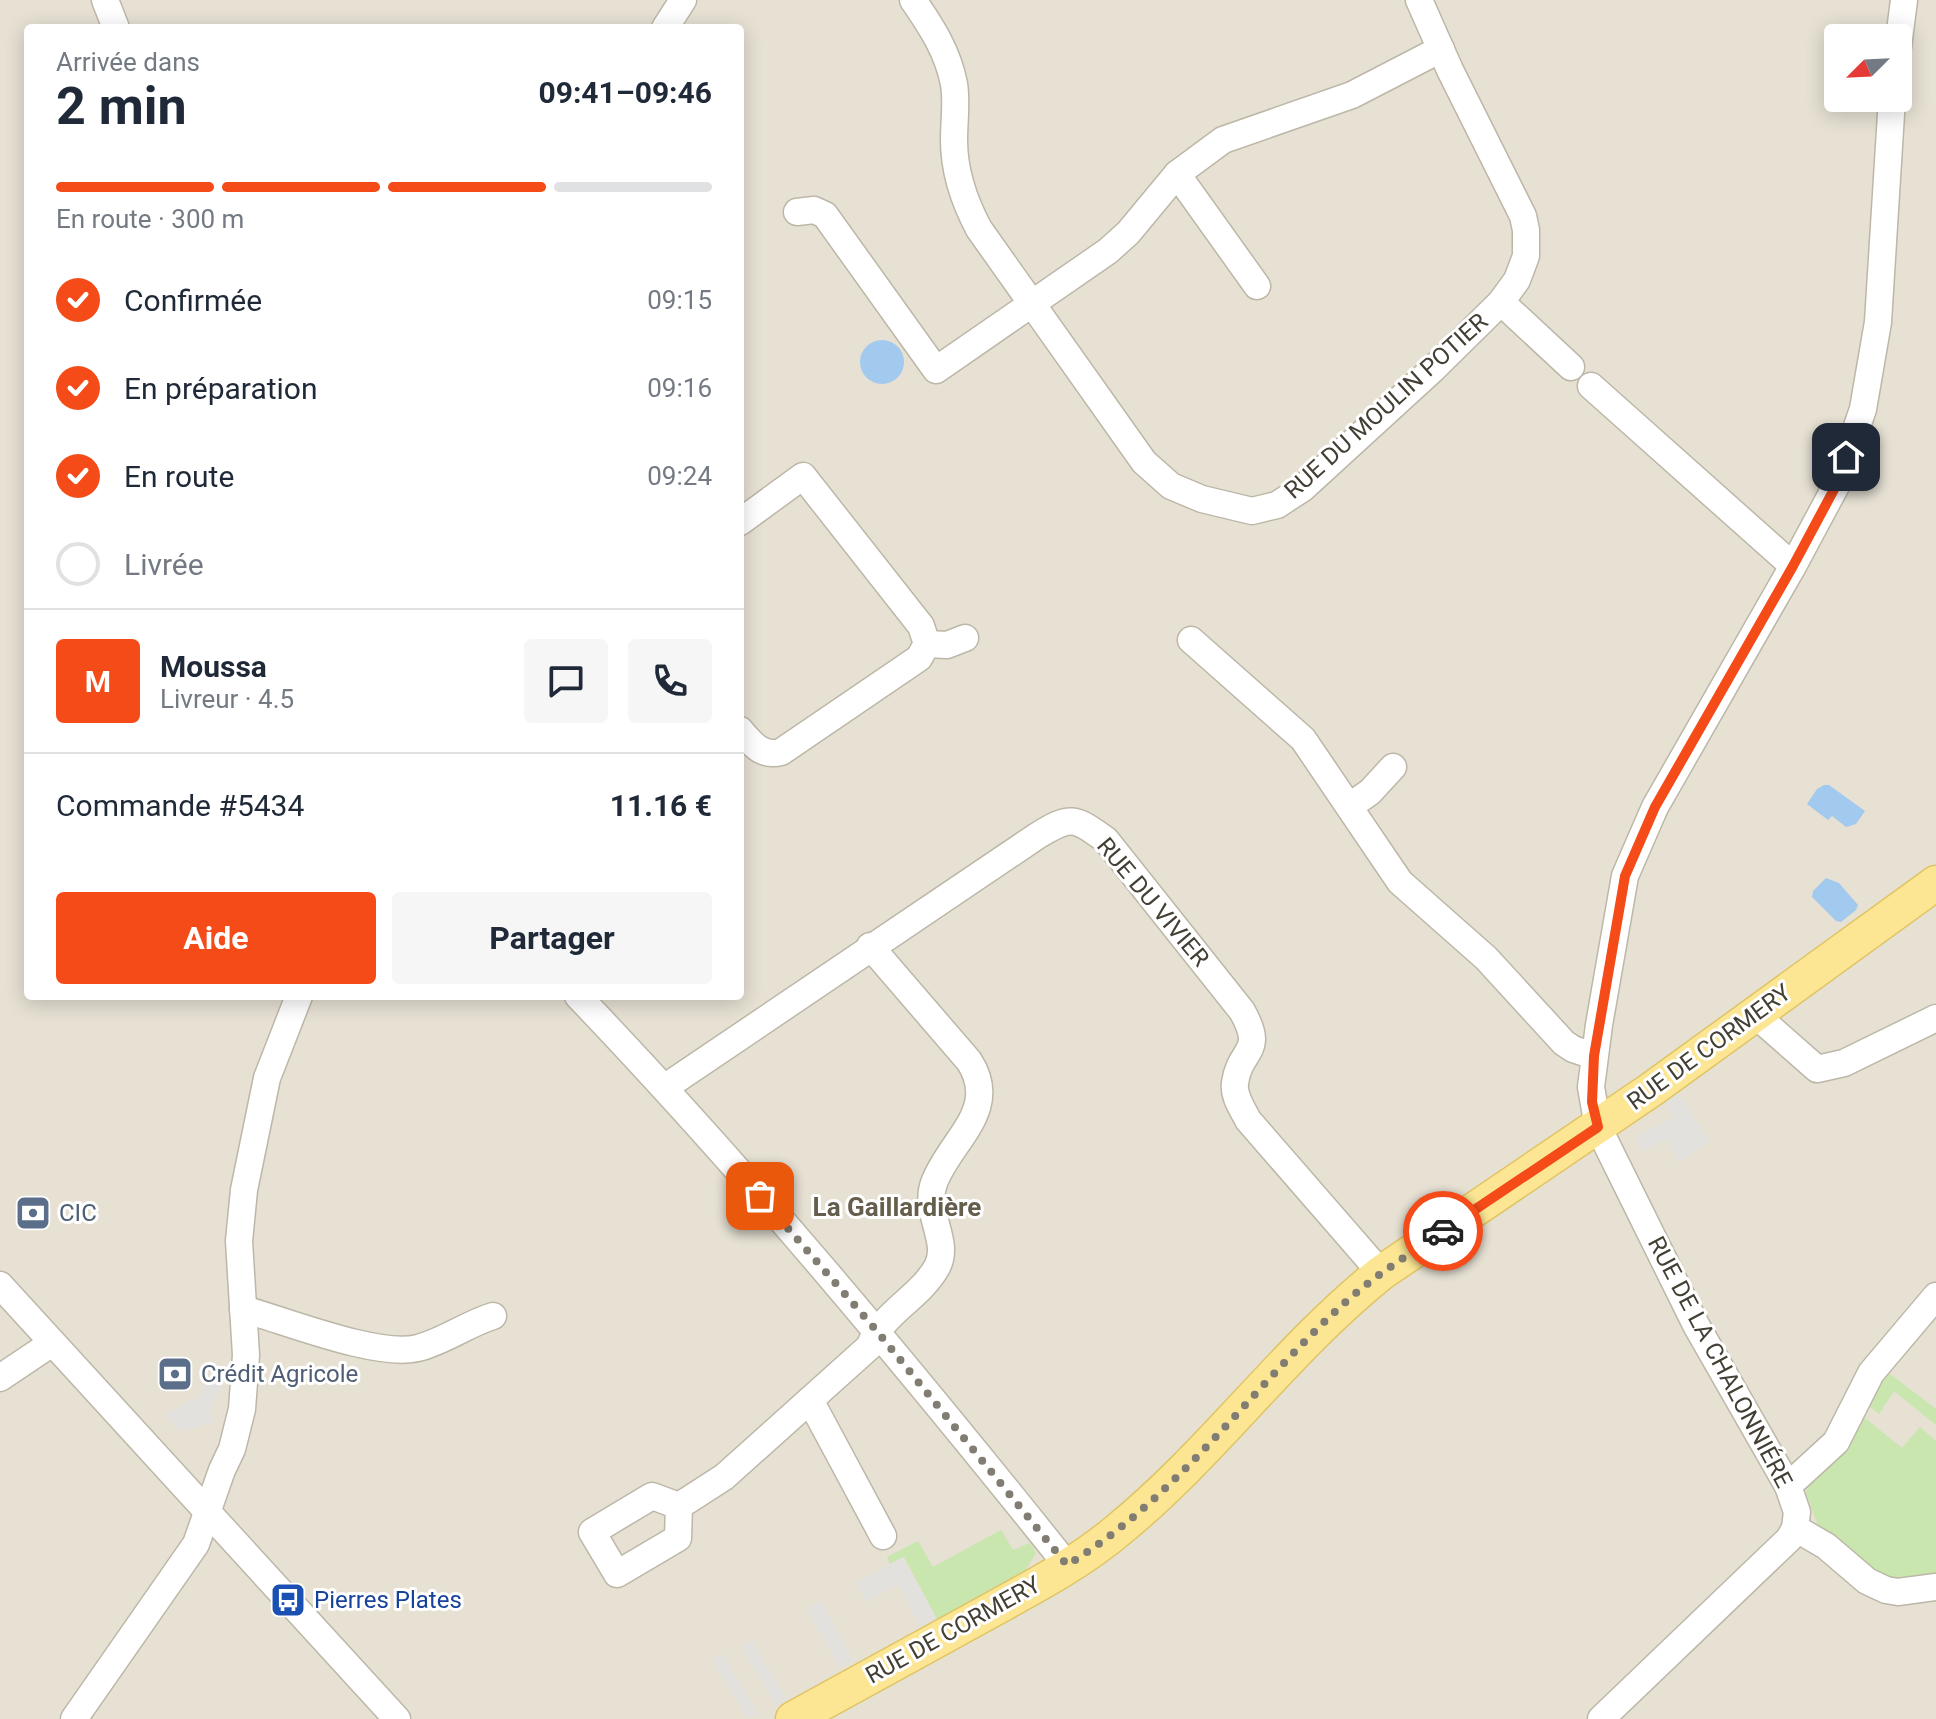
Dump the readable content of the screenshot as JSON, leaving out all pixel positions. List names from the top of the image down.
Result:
{
  "streets": {
    "main road": ["RUE DE CORMERY"],
    "street": ["RUE DU MOULIN POTIER", "RUE DU VIVIER", "RUE DE LA CHALONNIÉRE"]
  },
  "crossings": [
    ["RUE DU VIVIER", "RUE DE CORMERY"],
    ["RUE DE CORMERY", "RUE DE LA CHALONNIÉRE"]
  ],
  "districts": ["La Gaillardière"],
  "places": {
    "bank": ["CIC", "Crédit Agricole"],
    "bus stop": ["Pierres Plates"]
  },
  "north": "bottom left",
  "page": {
    "heading": ["2 min", "Arrivée dans", "09:41–09:46"],
    "panel": [
      "Moussa",
      "Livreur · 4.5",
      "Commande #5434",
      "11.16 €"
    ],
    "bar": "En route · 300 m",
    "list": [
      ["Confirmée", "09:15"],
      ["En préparation", "09:16"],
      ["En route", "09:24"],
      "Livrée"
    ],
    "round": "M",
    "buttons": ["Aide", "Partager"]
  }
}
